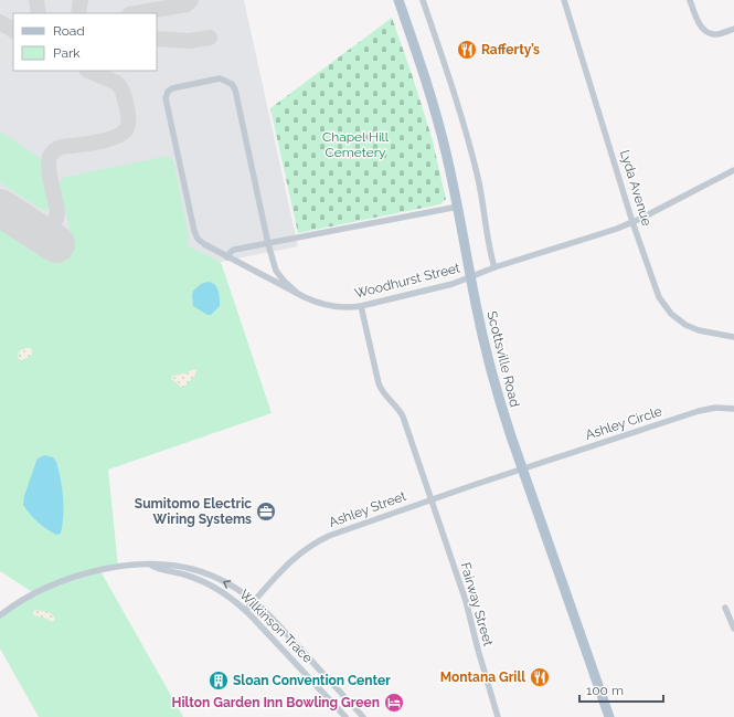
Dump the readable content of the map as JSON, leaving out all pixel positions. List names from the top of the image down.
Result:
{
  "streets": {
    "main road": ["Scottsville Road"],
    "street": [
      "Lyda Avenue",
      "Woodhurst Street",
      "Ashley Circle",
      "Ashley Street",
      "Fairway Street",
      "Wilkinson Trace"
    ]
  },
  "crossings": [
    ["Lyda Avenue", "Woodhurst Street"],
    ["Woodhurst Street", "Scottsville Road"],
    ["Woodhurst Street", "Fairway Street"],
    ["Scottsville Road", "Ashley Circle"],
    ["Scottsville Road", "Ashley Street"],
    ["Ashley Circle", "Ashley Street"],
    ["Ashley Street", "Fairway Street"],
    ["Ashley Street", "Wilkinson Trace"]
  ],
  "parks": ["Chapel Hill Cemetery"],
  "places": {
    "restaurant": ["Rafferty’s", "Montana Grill"],
    "office": ["Sumitomo Electric Wiring Systems"],
    "building": ["Sloan Convention Center"],
    "hotel": ["Hilton Garden Inn Bowling Green"]
  },
  "legend": ["Road", "Park"],
  "scale_bar": "100 m"
}
